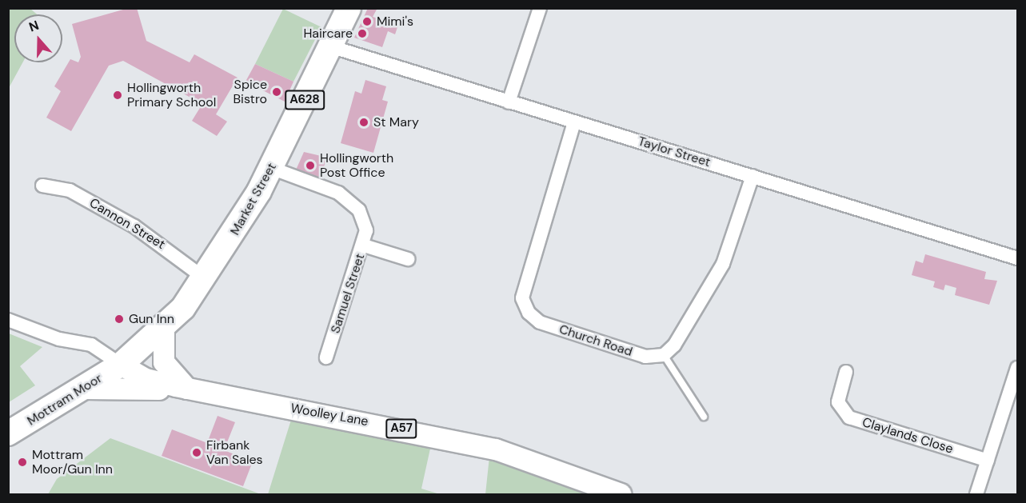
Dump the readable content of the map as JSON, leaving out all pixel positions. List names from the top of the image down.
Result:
{
  "streets": {
    "highway": ["A628", "Market Street", "Mottram Moor"],
    "main road": ["Woolley Lane", "A57"],
    "street": [
      "Taylor Street",
      "Cannon Street",
      "Samuel Street",
      "Church Road",
      "Claylands Close"
    ]
  },
  "crossings": [
    ["Taylor Street", "Market Street"],
    ["Taylor Street", "Church Road"],
    ["Market Street", "Cannon Street"],
    ["Market Street", "Mottram Moor"],
    ["Market Street", "Woolley Lane"],
    ["Mottram Moor", "Woolley Lane"]
  ],
  "places": [
    "Mimi's",
    "Haircare",
    "Spice Bistro",
    "Hollingworth Primary School",
    "St Mary",
    "Hollingworth Post Office",
    "Gun Inn",
    "Firbank Van Sales",
    "Mottram Moor/Gun Inn"
  ],
  "north": "top"
}
